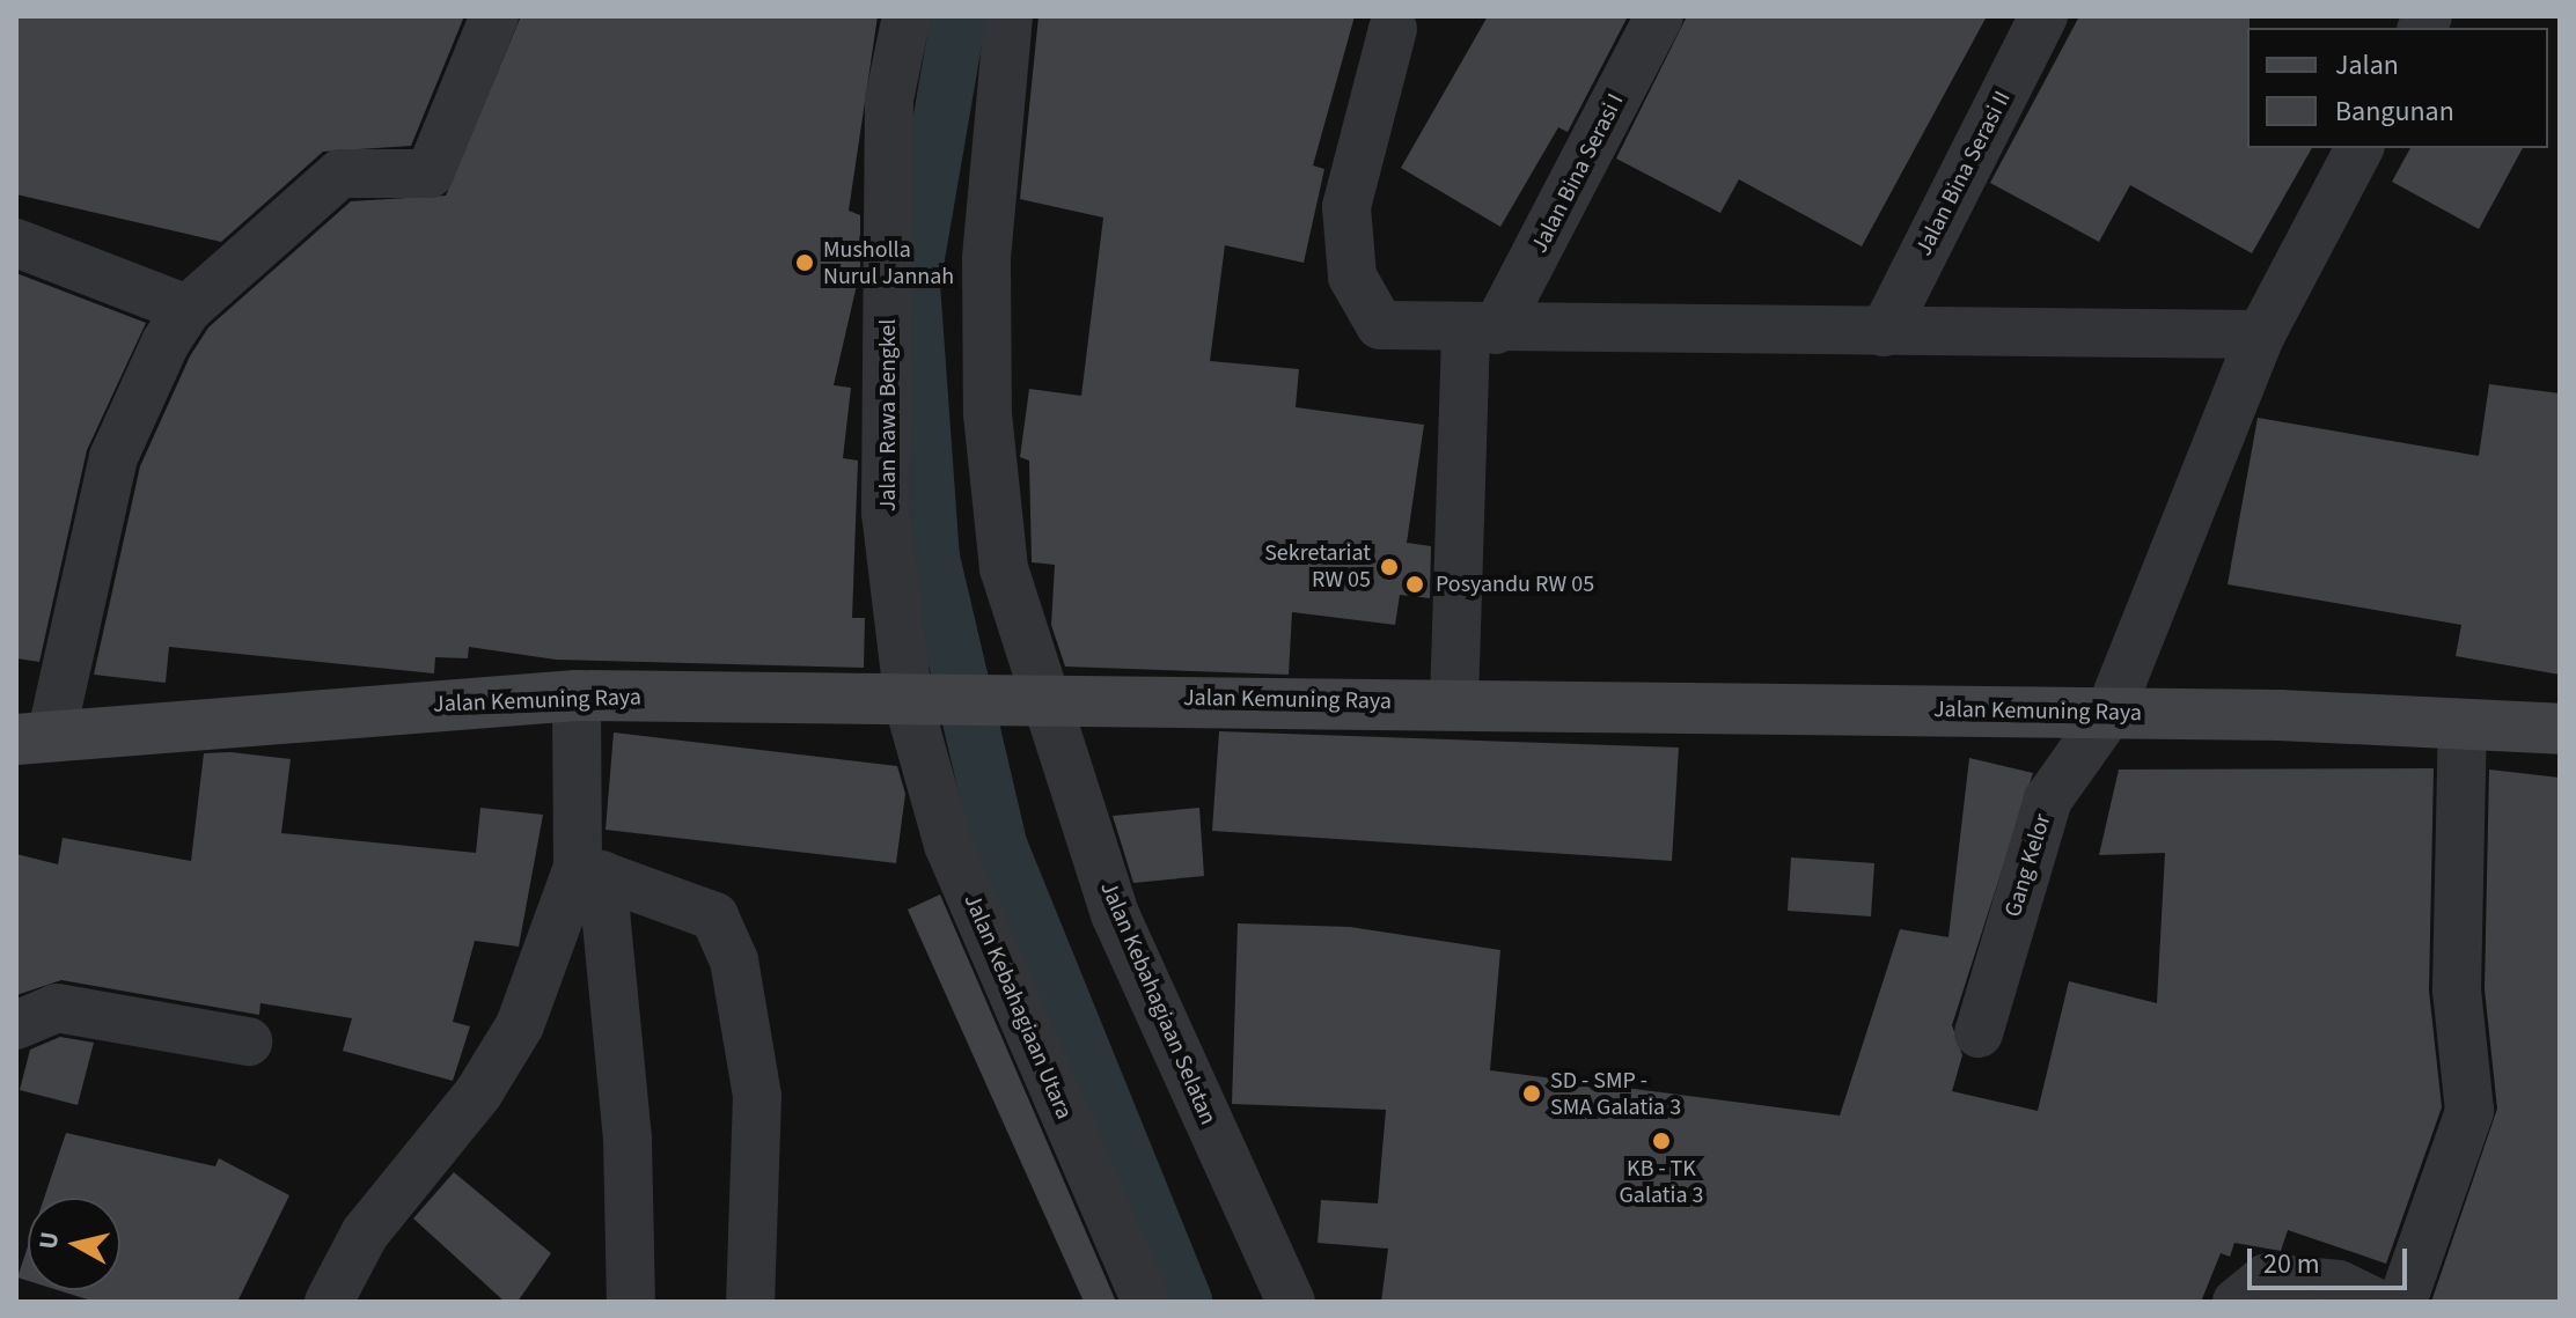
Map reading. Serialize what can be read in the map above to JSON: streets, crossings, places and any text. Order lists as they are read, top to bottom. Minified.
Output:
{"streets":{"street":["Jalan Bina Serasi I","Jalan Bina Serasi II","Jalan Rawa Bengkel","Jalan Kemuning Raya","Gang Kelor","Jalan Kebahagiaan Selatan","Jalan Kebahagiaan Utara"]},"crossings":[["Jalan Rawa Bengkel","Jalan Kemuning Raya"],["Jalan Rawa Bengkel","Jalan Kebahagiaan Utara"],["Jalan Kemuning Raya","Gang Kelor"],["Jalan Kemuning Raya","Jalan Kebahagiaan Selatan"],["Jalan Kemuning Raya","Jalan Kebahagiaan Utara"]],"places":["Musholla Nurul Jannah","Sekretariat RW 05","Posyandu RW 05","SD - SMP - SMA Galatia 3","KB - TK Galatia 3"],"legend":["Jalan","Bangunan"],"scale_bar":"20 m","north":"left"}
